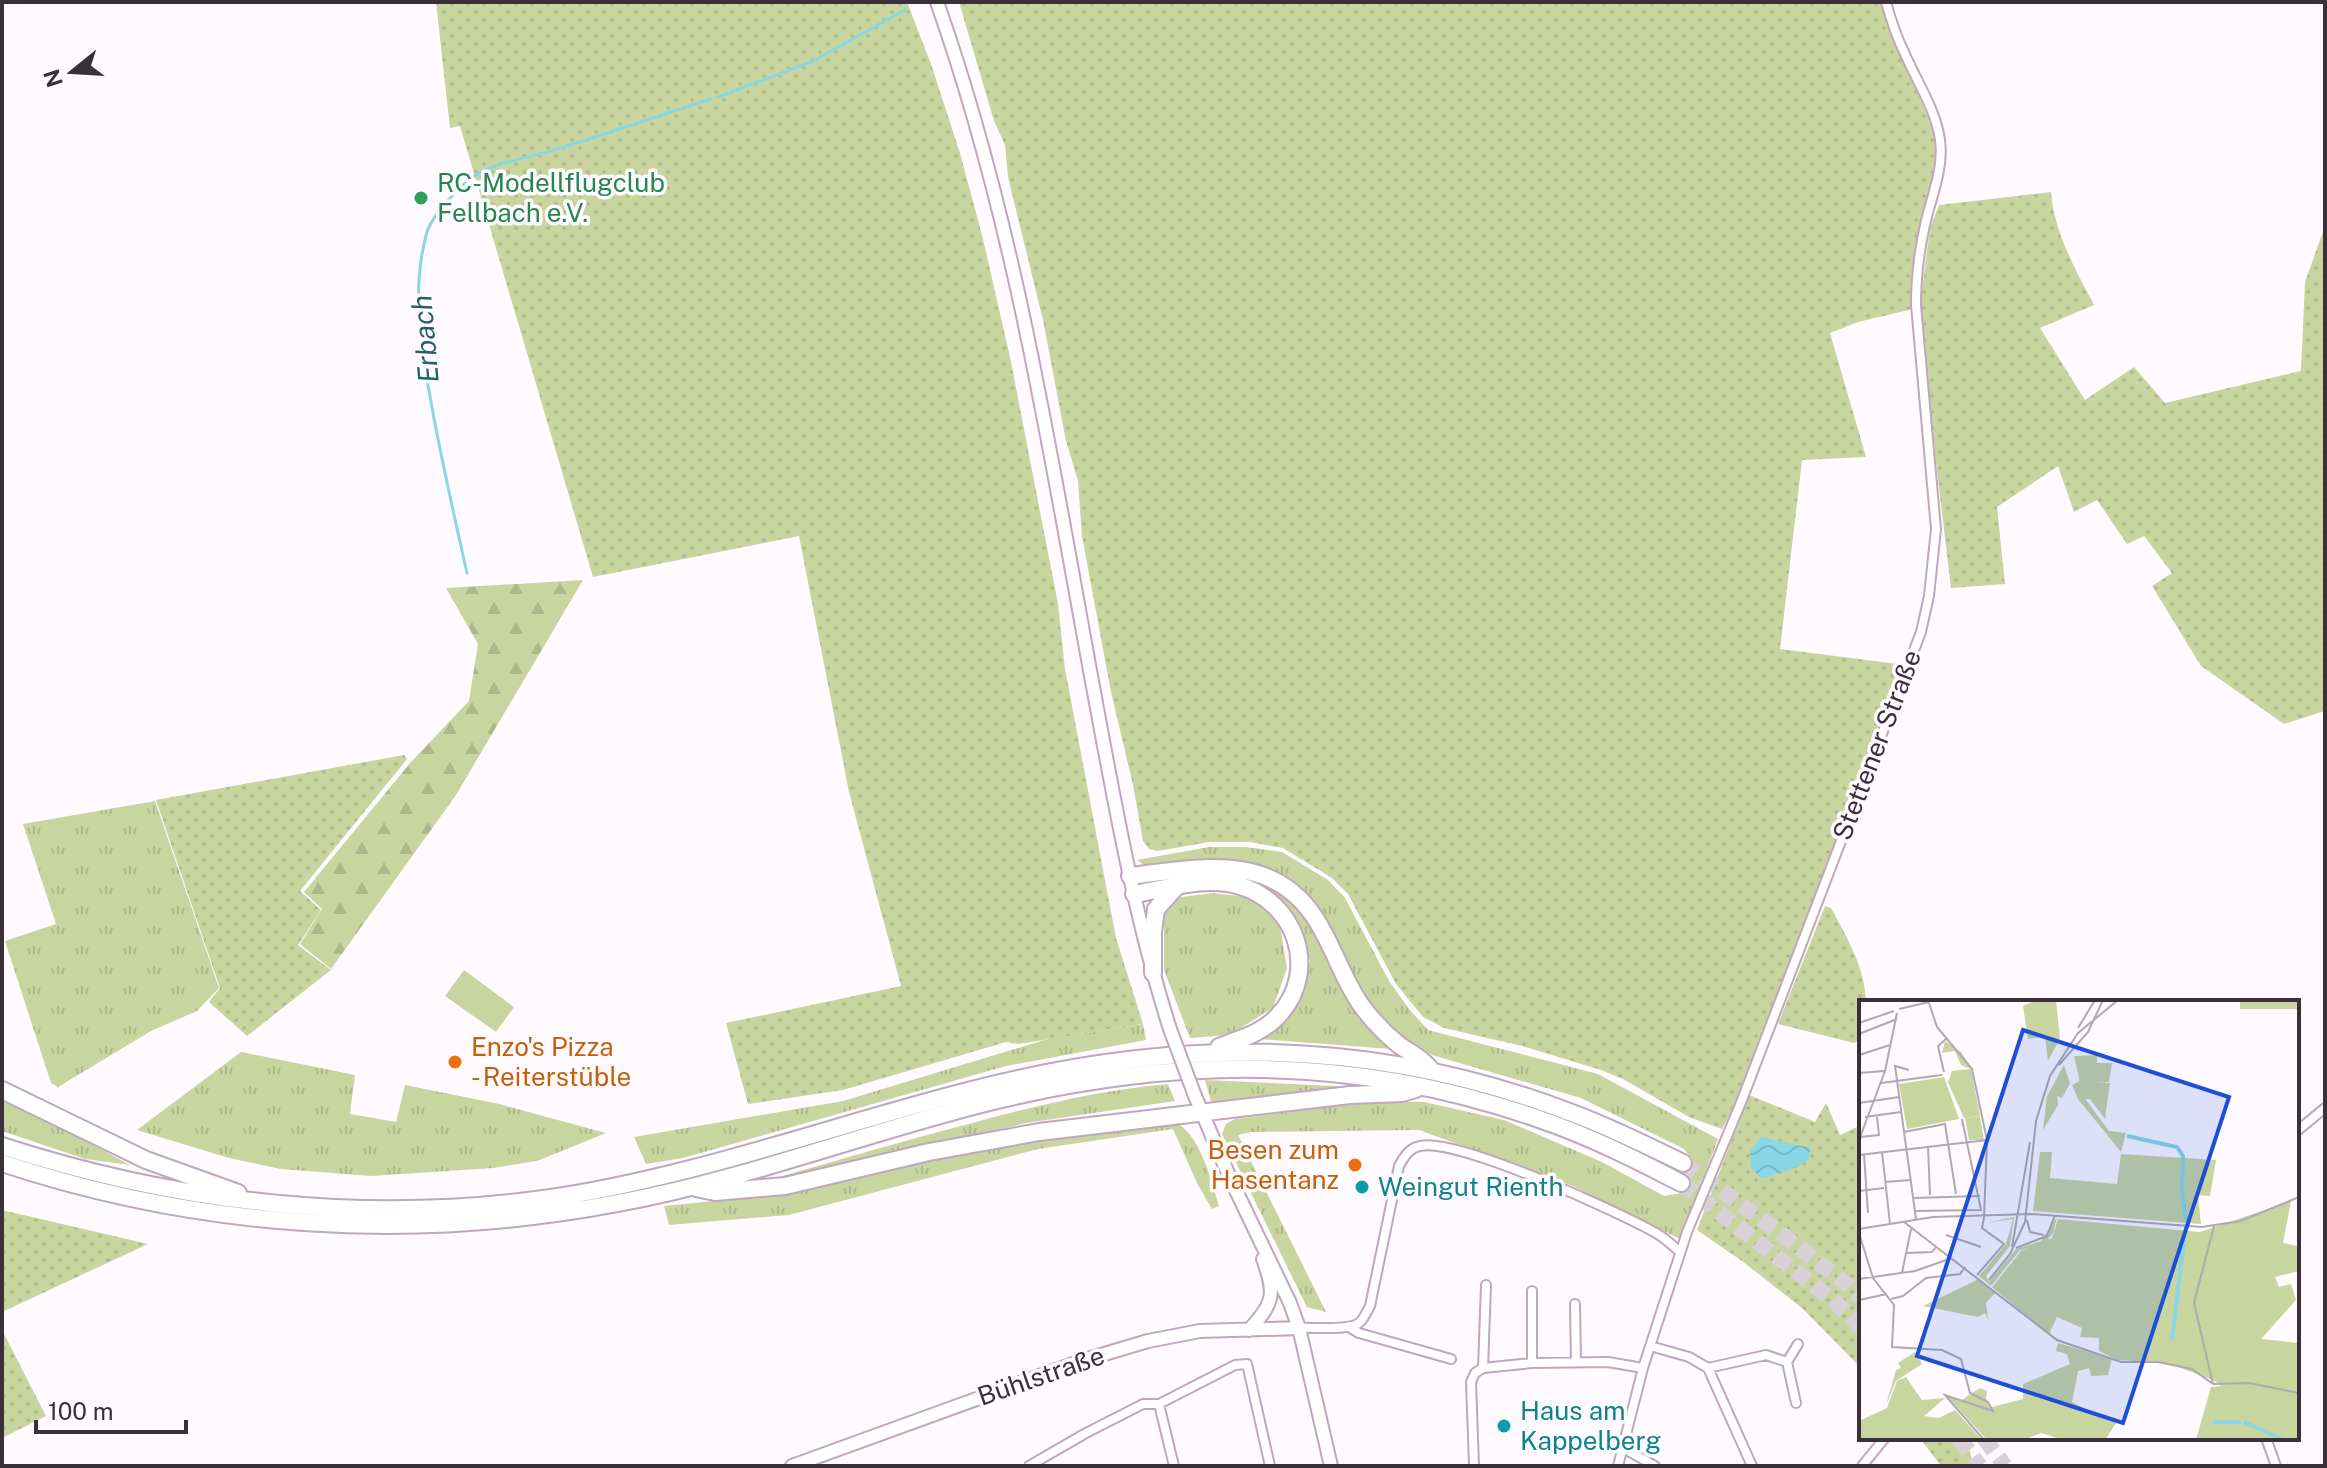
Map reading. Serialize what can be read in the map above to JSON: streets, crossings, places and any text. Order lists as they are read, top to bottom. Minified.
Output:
{"streets":{"main road":["Bühlstraße"],"street":["Stettener Straße"]},"water":["Erbach"],"places":["RC-Modellflugclub Fellbach e.V.","Enzo's Pizza - Reiterstüble","Besen zum Hasentanz","Weingut Rienth","Haus am Kappelberg"],"scale_bar":"100 m","north":"left"}
